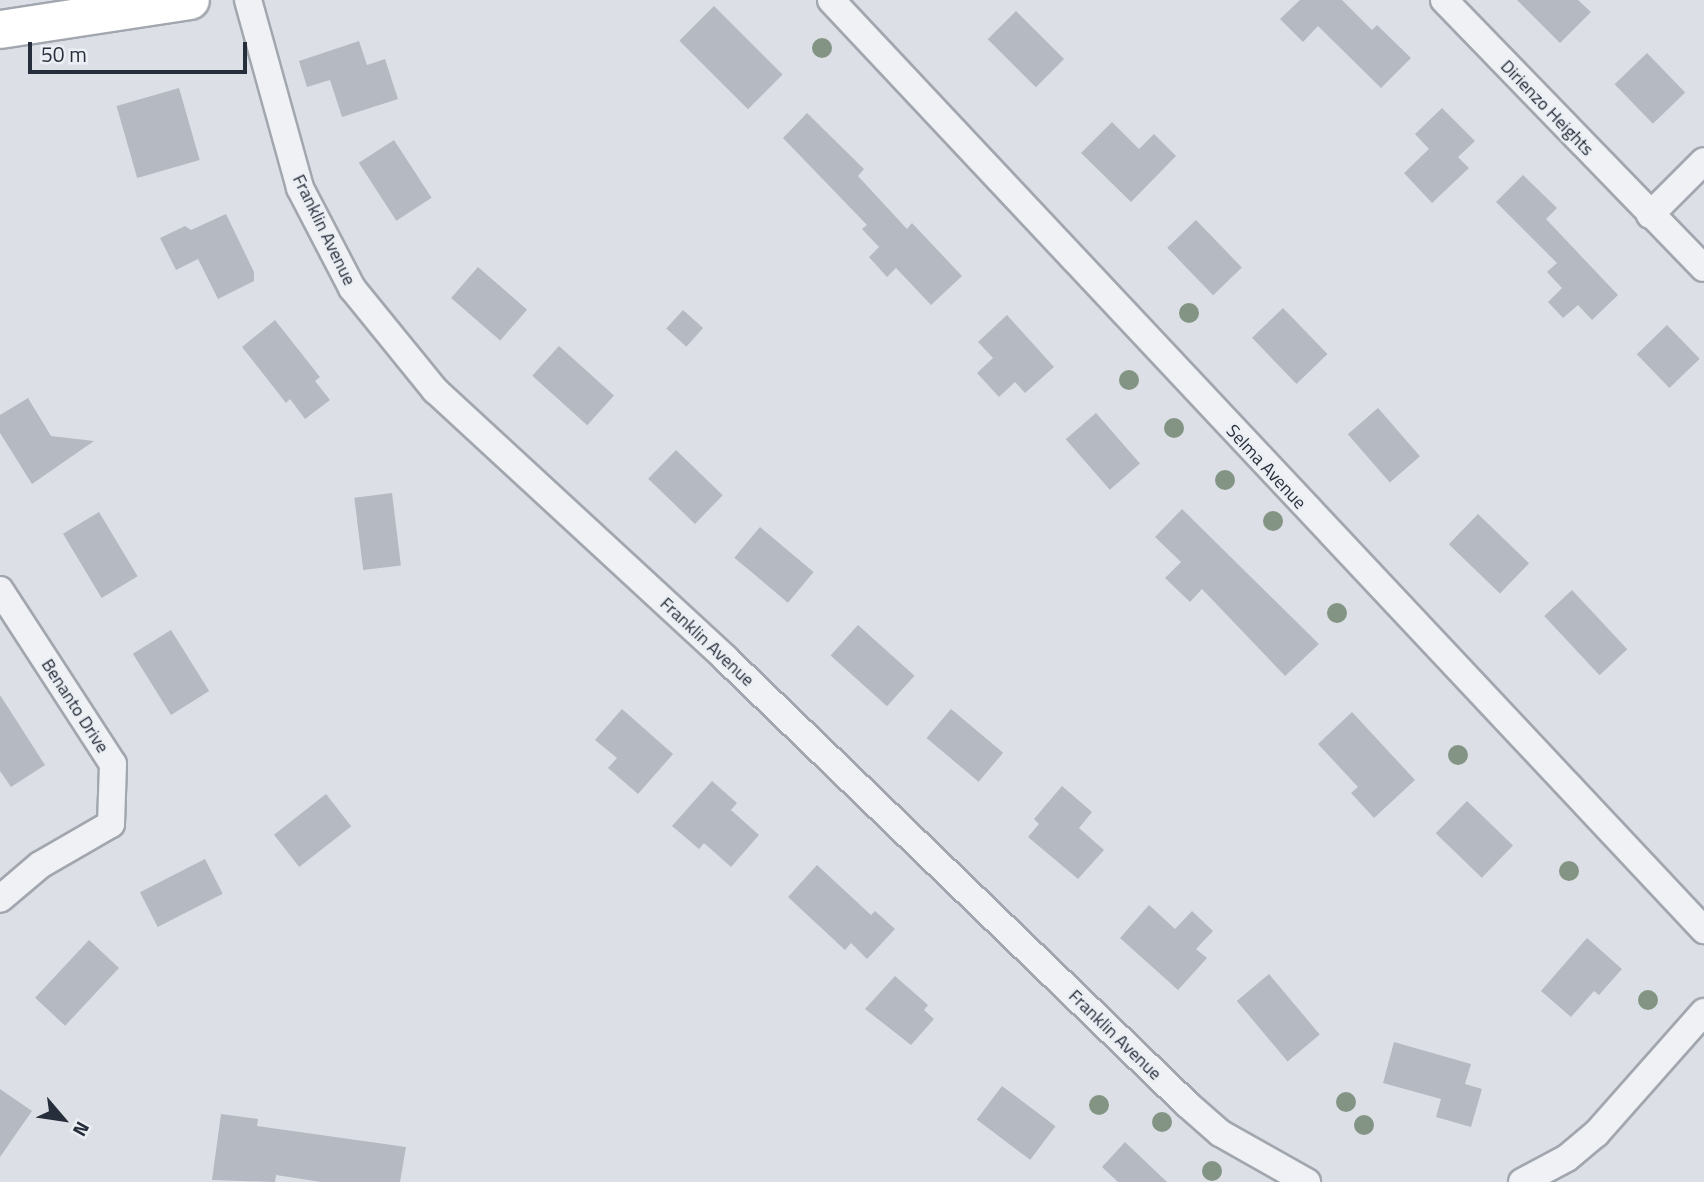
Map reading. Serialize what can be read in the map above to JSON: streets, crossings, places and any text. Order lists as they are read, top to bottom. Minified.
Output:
{"streets":{"street":["Dirienzo Heights","Franklin Avenue","Selma Avenue","Benanto Drive"]},"scale_bar":"50 m","north":"bottom right"}
